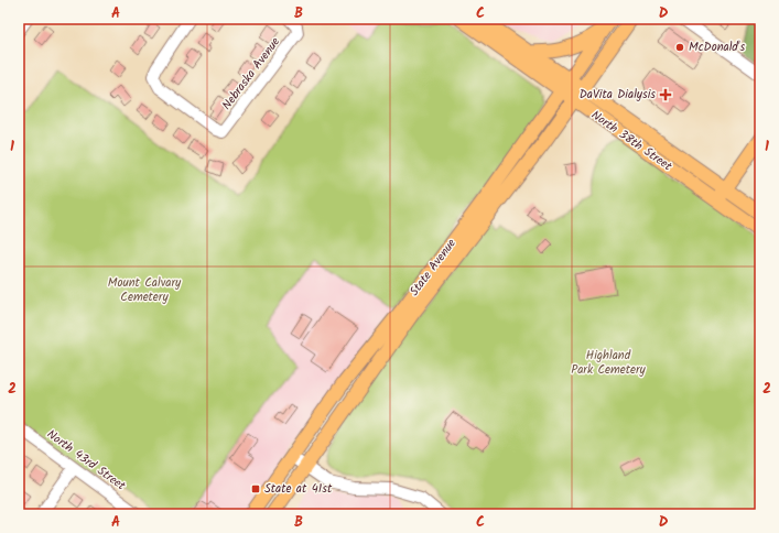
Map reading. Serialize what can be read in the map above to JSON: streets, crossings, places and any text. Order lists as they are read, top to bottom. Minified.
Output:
{"streets":{"main road":["North 38th Street","State Avenue"],"street":["Nebraska Avenue","North 43rd Street"]},"crossings":[["North 38th Street","State Avenue"]],"parks":["Mount Calvary Cemetery","Highland Park Cemetery"],"places":{"other":["McDonald's"],"health":["DaVita Dialysis"],"transit":["State at 41st"]},"grid":{"columns":["A","B","C","D"],"rows":["1","2"]}}
